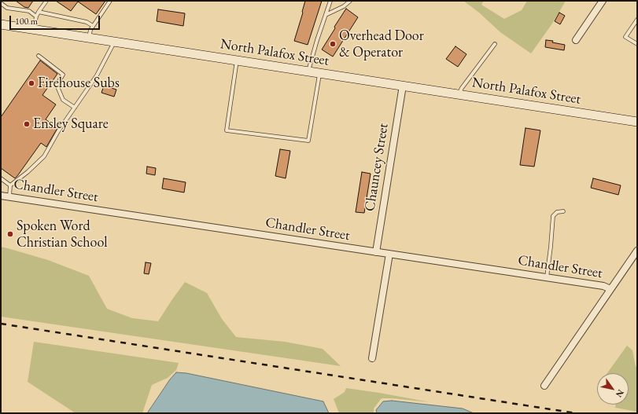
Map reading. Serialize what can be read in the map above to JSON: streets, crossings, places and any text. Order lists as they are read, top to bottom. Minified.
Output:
{"streets":{"main road":["North Palafox Street"],"street":["Chauncey Street","Chandler Street"]},"crossings":[["North Palafox Street","Chauncey Street"],["Chauncey Street","Chandler Street"]],"places":["Overhead Door & Operator","Firehouse Subs","Ensley Square","Spoken Word Christian School"],"scale_bar":"100 m","north":"bottom right"}
